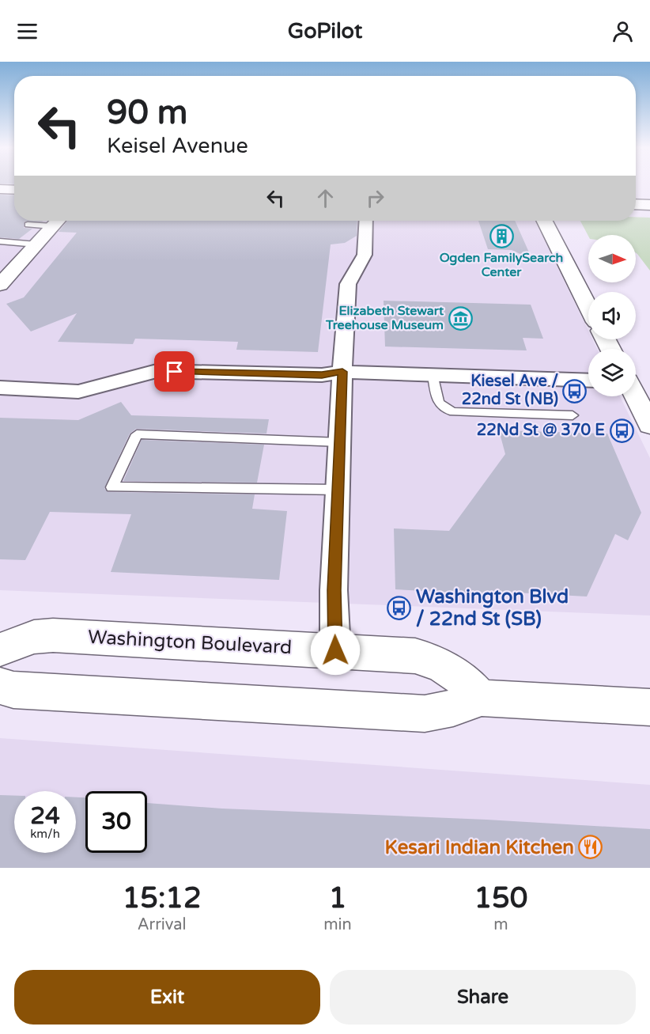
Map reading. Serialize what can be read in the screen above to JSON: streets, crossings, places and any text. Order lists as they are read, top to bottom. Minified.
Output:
{"streets":{"main road":["Washington Boulevard"]},"places":{"building":["Ogden FamilySearch Center"],"museum":["Elizabeth Stewart Treehouse Museum"],"bus stop":["Kiesel Ave / 22nd St (NB)","22Nd St @ 370 E","Washington Blvd / 22nd St (SB)"],"restaurant":["Kesari Indian Kitchen"]},"north":"right","page":{"header":"GoPilot","turn":["90 m","Keisel Avenue"],"speed":"24 km/h","limit":"30","eta":["15:12","Arrival","1","min","150","m"],"buttons":["Exit","Share"]}}
